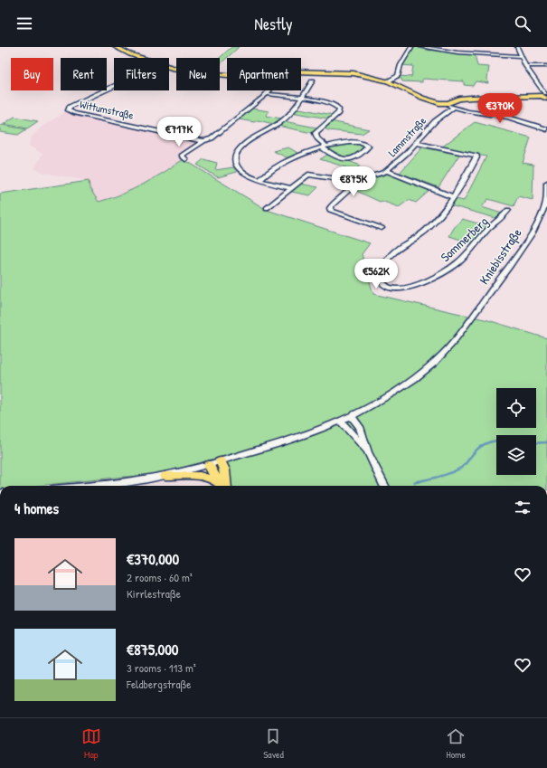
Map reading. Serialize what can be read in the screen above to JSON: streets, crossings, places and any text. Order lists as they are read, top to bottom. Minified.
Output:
{"streets":{"street":["Wittumstraße","Lammstraße","Sommerberg","Kniebisstraße"]},"crossings":[["Lammstraße","Sommerberg"]],"page":{"header":"Nestly","chip":["Buy","Rent","Filters","New","Apartment"],"price":["€370K","€717K","€875K","€562K"],"heading":"4 homes","list":[{"name":"€370,000","note":"2 rooms · 60 m² · Kirrlestraße"},{"name":"€875,000","note":"3 rooms · 113 m² · Feldbergstraße"}],"tabs":["Map","Saved","Home"]}}
